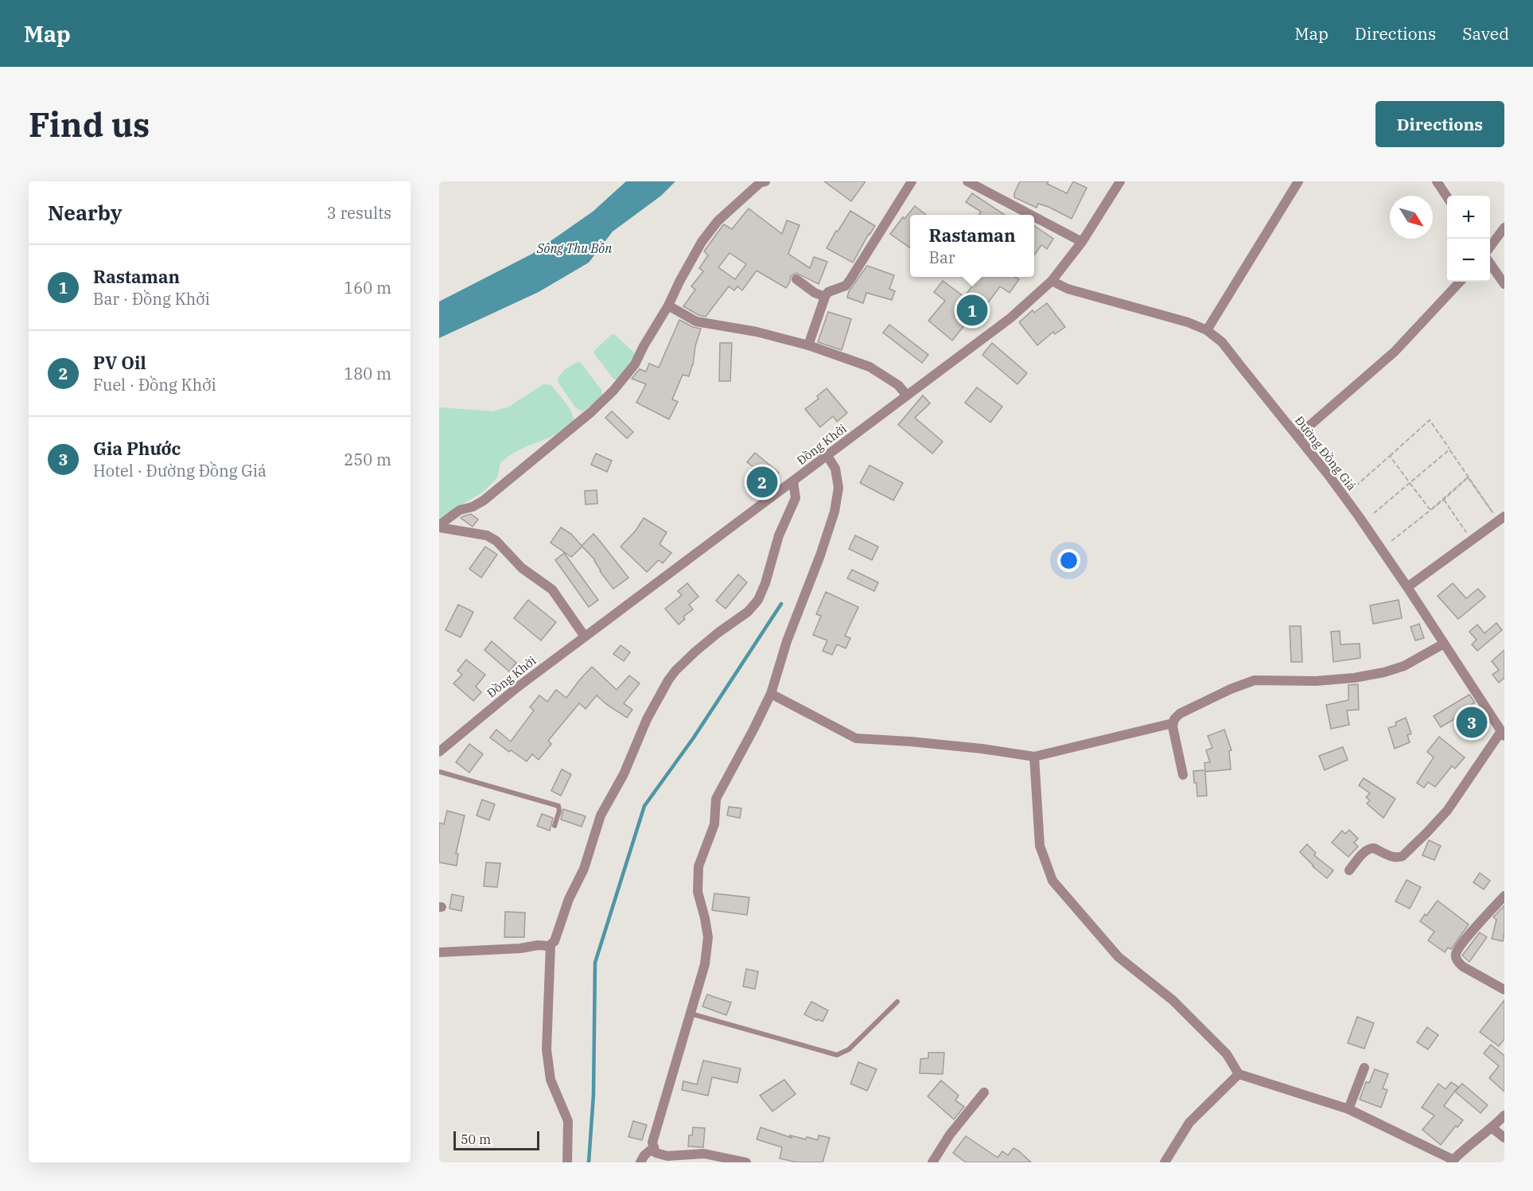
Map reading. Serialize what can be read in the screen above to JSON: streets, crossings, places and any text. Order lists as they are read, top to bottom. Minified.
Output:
{"streets":{"street":["Đồng Khởi","Đường Đồng Giá"]},"crossings":[["Đồng Khởi","Đường Đồng Giá"]],"water":["Sông Thu Bồn"],"scale_bar":"50 m","north":"bottom right","page":{"header":"Map","nav":["Map","Directions","Saved"],"buttons":"Directions","title":"Find us","heading":["Nearby","3 results"],"map_buttons":["+","−"],"popup":["Rastaman","Bar"],"list":[{"mark":"1","name":"Rastaman","note":"Bar · Đồng Khởi","value":"160 m"},{"mark":"2","name":"PV Oil","note":"Fuel · Đồng Khởi","value":"180 m"},{"mark":"3","name":"Gia Phước","note":"Hotel · Đường Đồng Giá","value":"250 m"}],"pins":["1","2","3"],"scale":"50 m"}}
